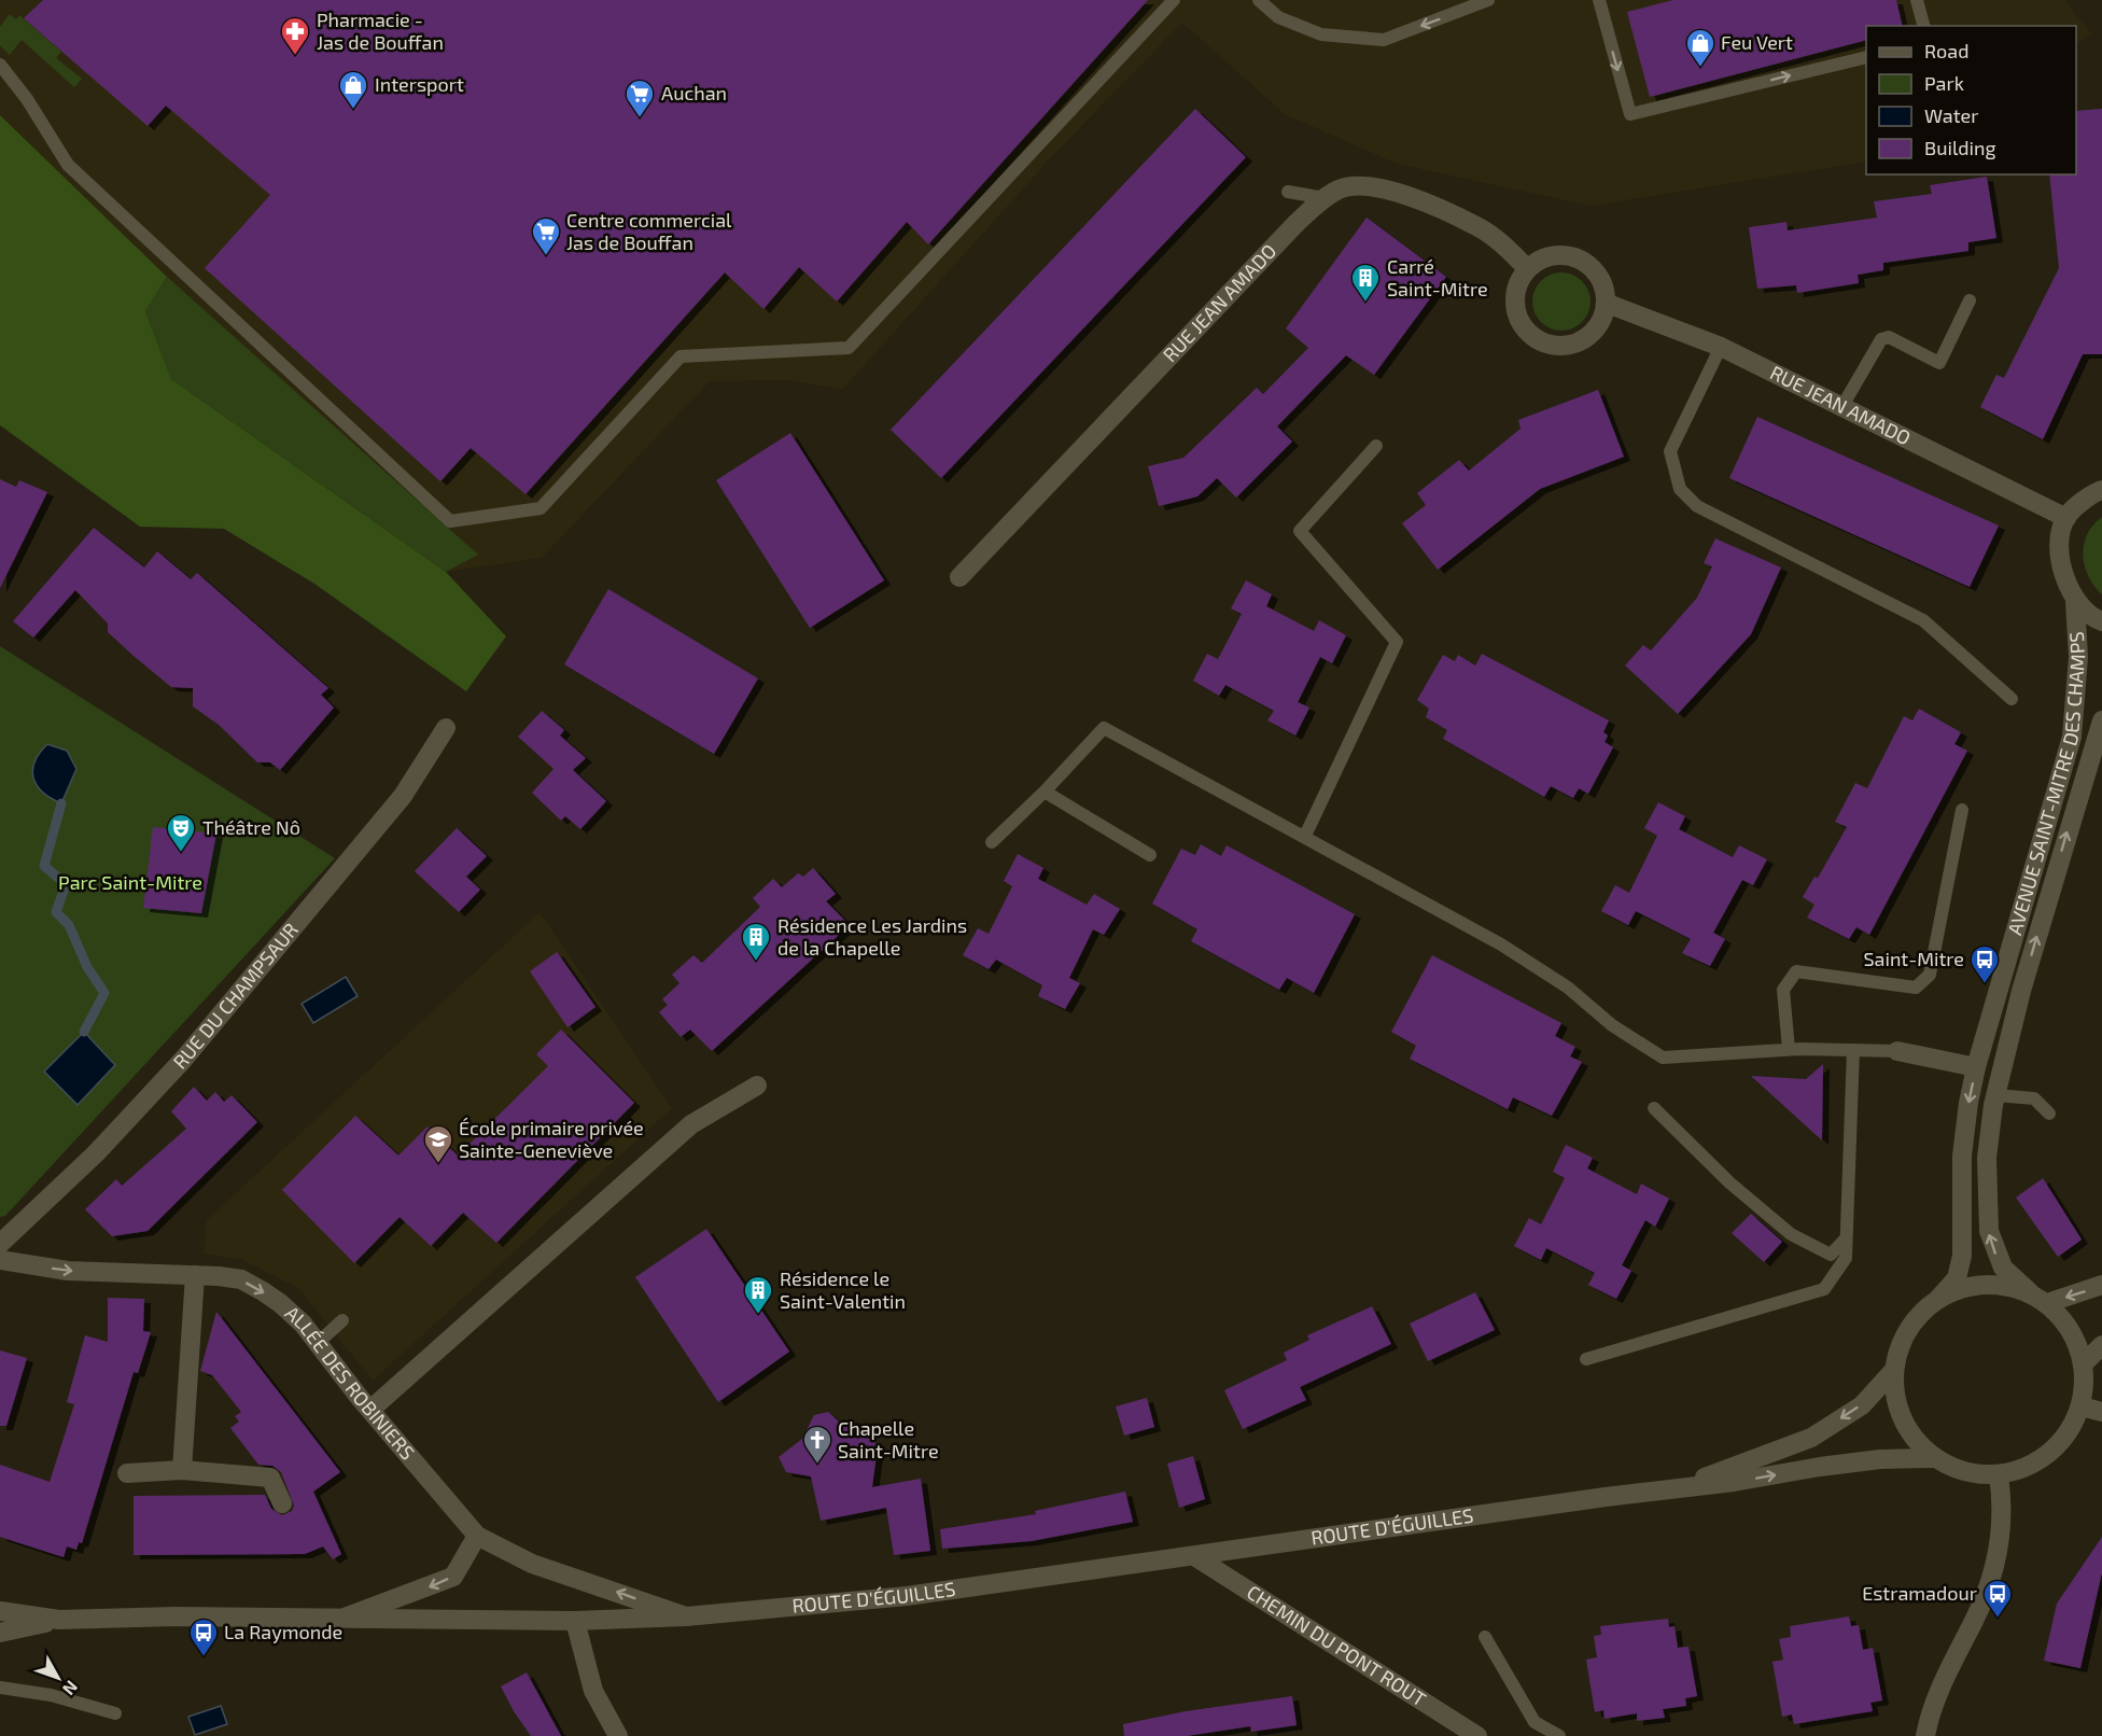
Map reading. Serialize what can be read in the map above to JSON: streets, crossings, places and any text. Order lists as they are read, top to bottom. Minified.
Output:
{"streets":{"street":["RUE JEAN AMADO","AVENUE SAINT-MITRE DES CHAMPS","RUE DU CHAMPSAUR","ALLÉE DES ROBINIERS","ROUTE D'ÉGUILLES","CHEMIN DU PONT ROUT"]},"crossings":[["AVENUE SAINT-MITRE DES CHAMPS","ROUTE D'ÉGUILLES"],["ALLÉE DES ROBINIERS","ROUTE D'ÉGUILLES"],["ROUTE D'ÉGUILLES","CHEMIN DU PONT ROUT"]],"parks":["Parc Saint-Mitre"],"places":{"pharmacy":["Pharmacie - Jas de Bouffan"],"shop":["Feu Vert","Intersport"],"supermarket":["Auchan","Centre commercial Jas de Bouffan"],"building":["Carré Saint-Mitre","Résidence Les Jardins de la Chapelle","Résidence le Saint-Valentin"],"theatre":["Théâtre Nô"],"bus stop":["Saint-Mitre","Estramadour","La Raymonde"],"school or university":["École primaire privée Sainte-Geneviève"],"church":["Chapelle Saint-Mitre"]},"legend":["Road","Park","Water","Building"],"north":"bottom right"}
